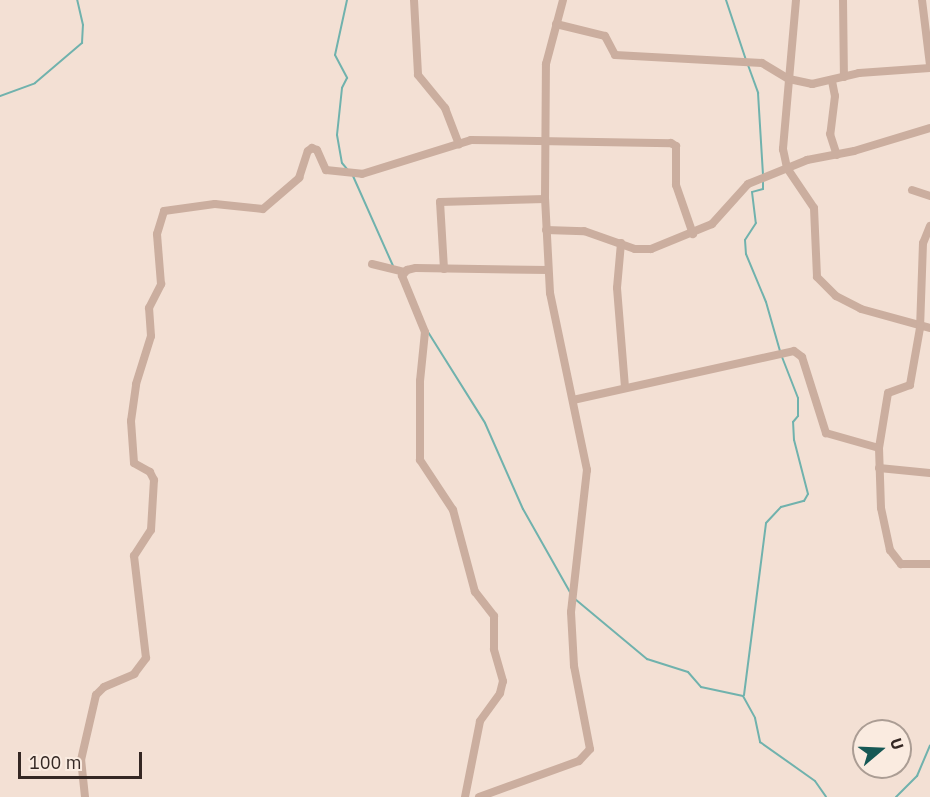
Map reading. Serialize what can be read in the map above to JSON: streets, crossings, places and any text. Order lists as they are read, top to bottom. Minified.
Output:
{"scale_bar":"100 m","north":"right"}
